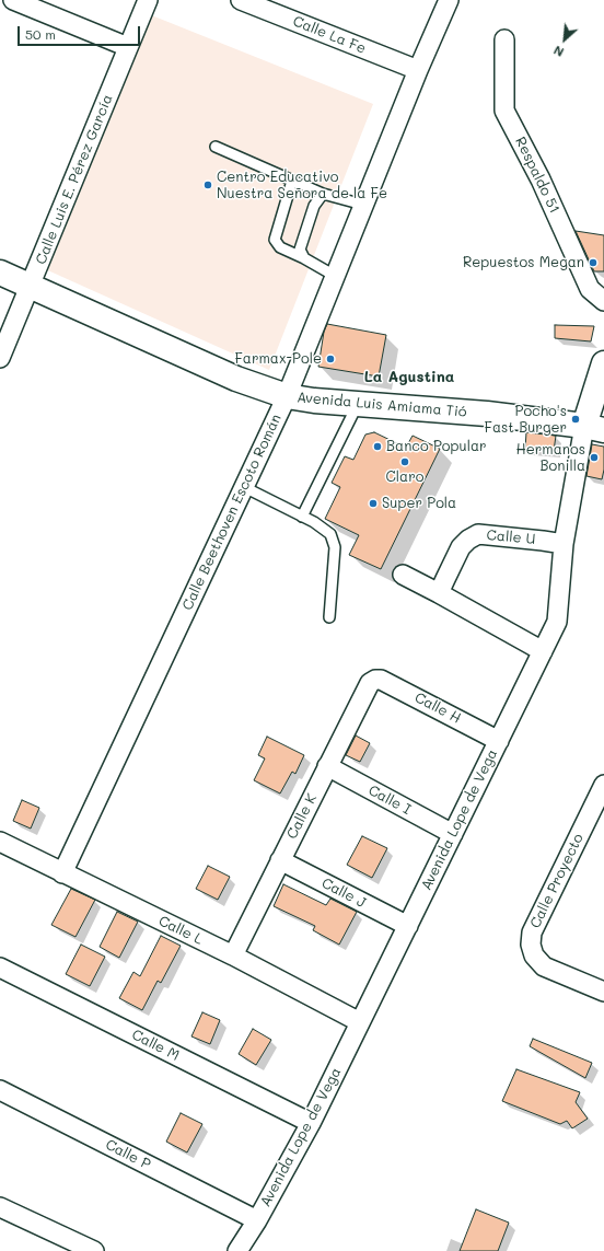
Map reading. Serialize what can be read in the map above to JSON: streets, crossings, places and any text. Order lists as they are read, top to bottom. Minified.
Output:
{"streets":{"main road":["Avenida Luis Amiama Tió","Avenida Lope de Vega"],"street":["Calle La Fe","Respaldo 51","Calle Luis E. Pérez García","Calle Beethoven Escoto Román","Calle U","Calle H","Calle I","Calle K","Calle Proyecto","Calle J","Calle L","Calle M","Calle P"]},"crossings":[["Calle La Fe","Calle Beethoven Escoto Román"],["Calle Luis E. Pérez García","Avenida Luis Amiama Tió"],["Avenida Luis Amiama Tió","Calle Beethoven Escoto Román"],["Avenida Luis Amiama Tió","Avenida Lope de Vega"],["Calle Beethoven Escoto Román","Calle L"],["Calle U","Avenida Lope de Vega"],["Calle H","Calle K"],["Calle H","Avenida Lope de Vega"],["Calle I","Calle K"],["Calle I","Avenida Lope de Vega"],["Calle K","Calle J"],["Calle K","Calle L"],["Avenida Lope de Vega","Calle J"],["Avenida Lope de Vega","Calle L"],["Avenida Lope de Vega","Calle M"],["Avenida Lope de Vega","Calle P"]],"districts":["La Agustina"],"places":["Centro Educativo Nuestra Señora de la Fe","Repuestos Megan","Farmax-Pole","Pocho's Fast Burger","Banco Popular","Hermanos Bonilla","Claro","Super Pola"],"scale_bar":"50 m","north":"bottom left"}
